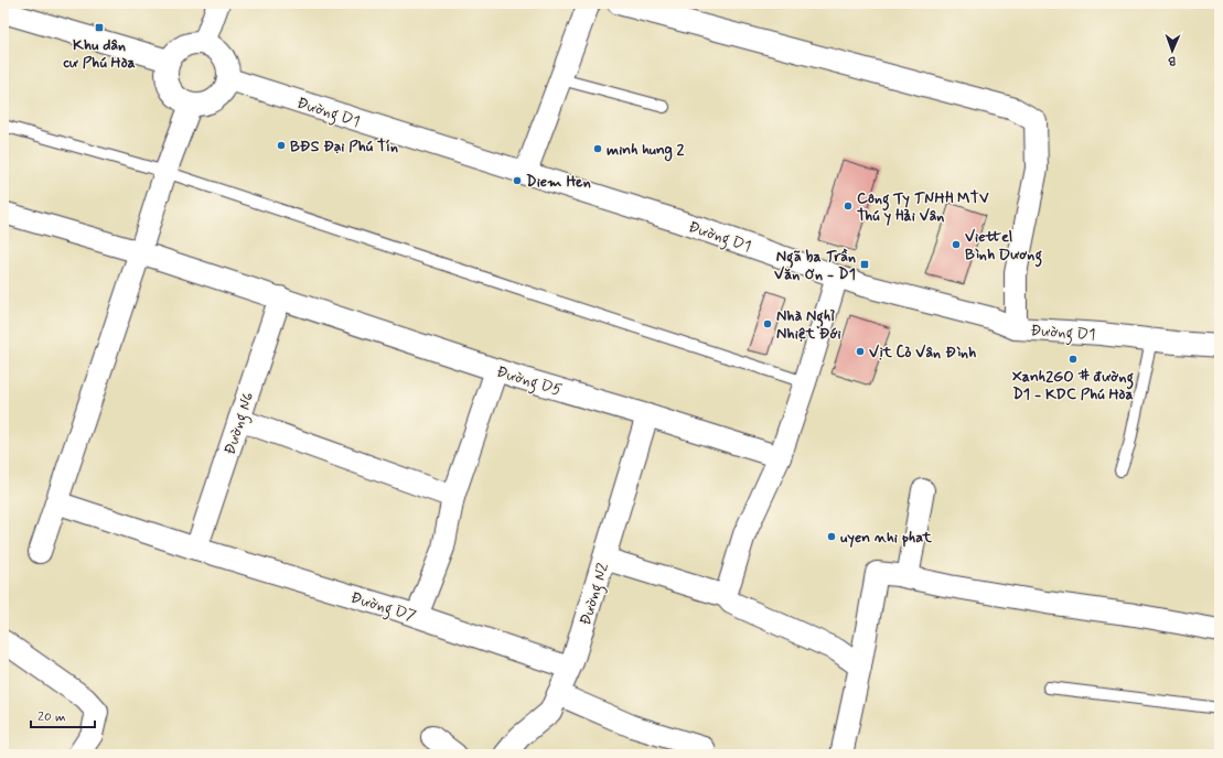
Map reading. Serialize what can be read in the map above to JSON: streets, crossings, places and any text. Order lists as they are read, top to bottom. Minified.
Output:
{"streets":{"street":["Đường D1","Đường D5","Đường N6","Đường N2","Đường D7"]},"crossings":[["Đường D5","Đường N6"],["Đường D5","Đường N2"],["Đường N6","Đường D7"],["Đường N2","Đường D7"]],"places":{"transit":["Khu dân cư Phú Hòa","Ngã ba Trần Văn Ơn - D1"],"other":["BĐS Đại Phú Tín","minh hung 2","Diem Hen","Công Ty TNHH MTV Thú y Hải Vân","Viettel Bình Dương","Nhà Nghỉ Nhiệt Đới","Vịt Cỏ Vân Đình","Xanh2GO # đường D1 - KDC Phú Hòa","uyen nhi phat"]},"scale_bar":"20 m","north":"bottom"}
